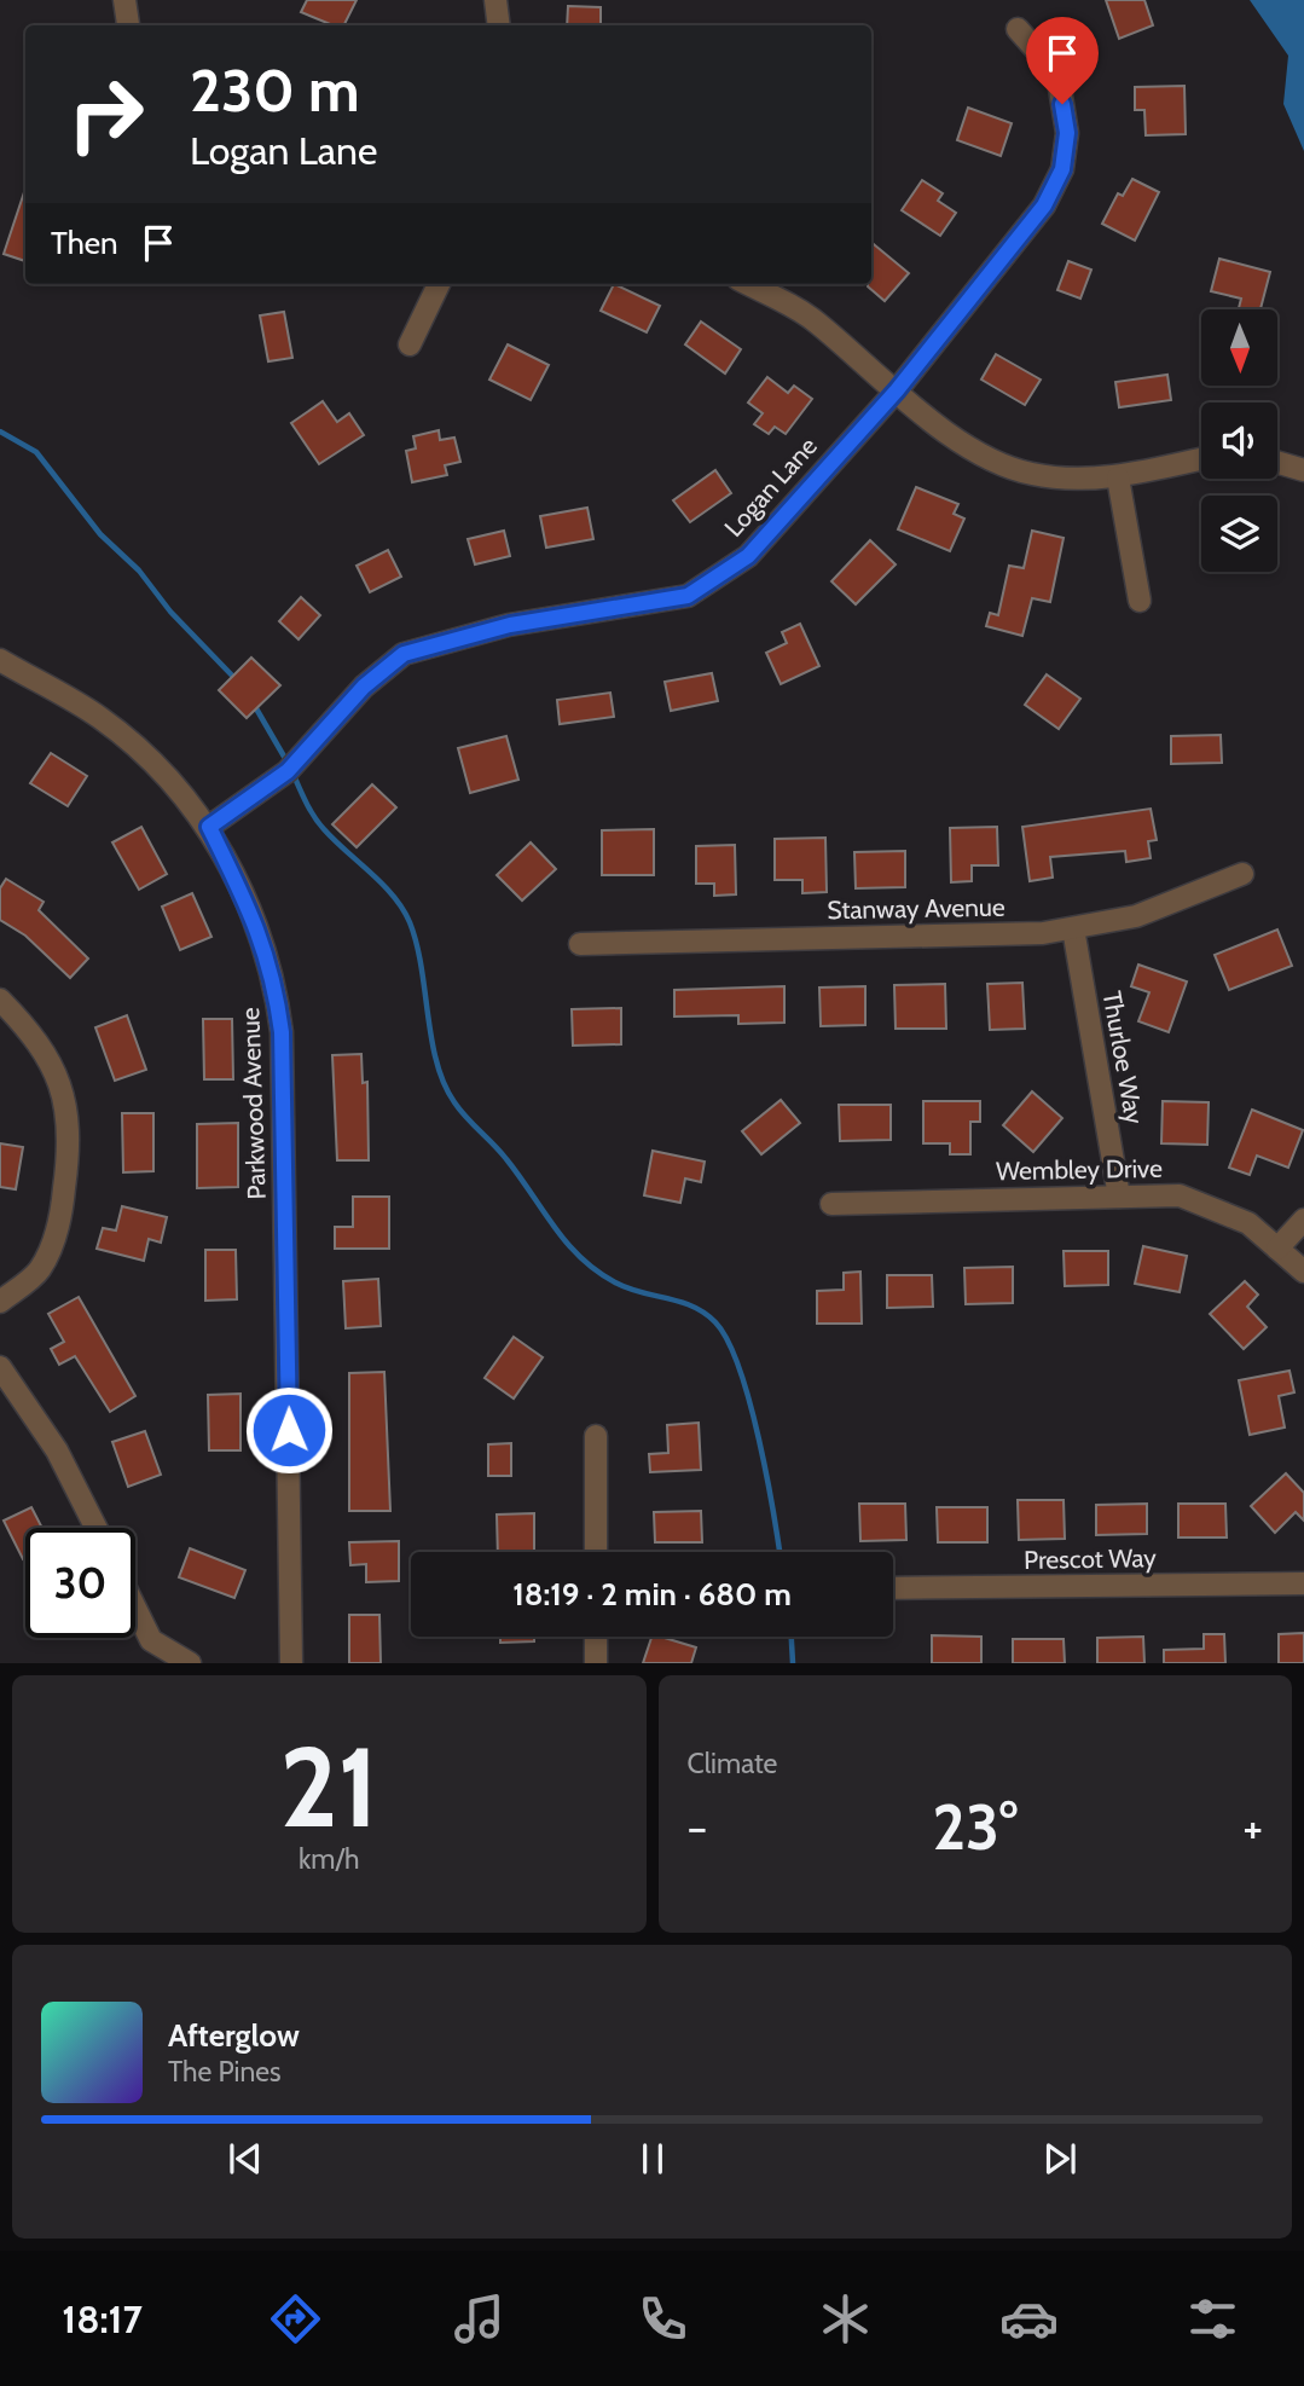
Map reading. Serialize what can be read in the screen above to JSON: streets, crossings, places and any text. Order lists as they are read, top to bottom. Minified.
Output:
{"streets":{"street":["Logan Lane","Stanway Avenue","Thurloe Way","Parkwood Avenue","Wembley Drive","Prescot Way"]},"crossings":[["Logan Lane","Parkwood Avenue"],["Stanway Avenue","Thurloe Way"],["Thurloe Way","Wembley Drive"]],"north":"bottom","page":{"turn":["230 m","Logan Lane"],"then":"Then","limit":"30","trip":"18:19 · 2 min · 680 m","tile":[["21","km/h"],"Climate"],"heat":["−","23°","+"],"song":["Afterglow","The Pines"],"tabs":"18:17"}}
